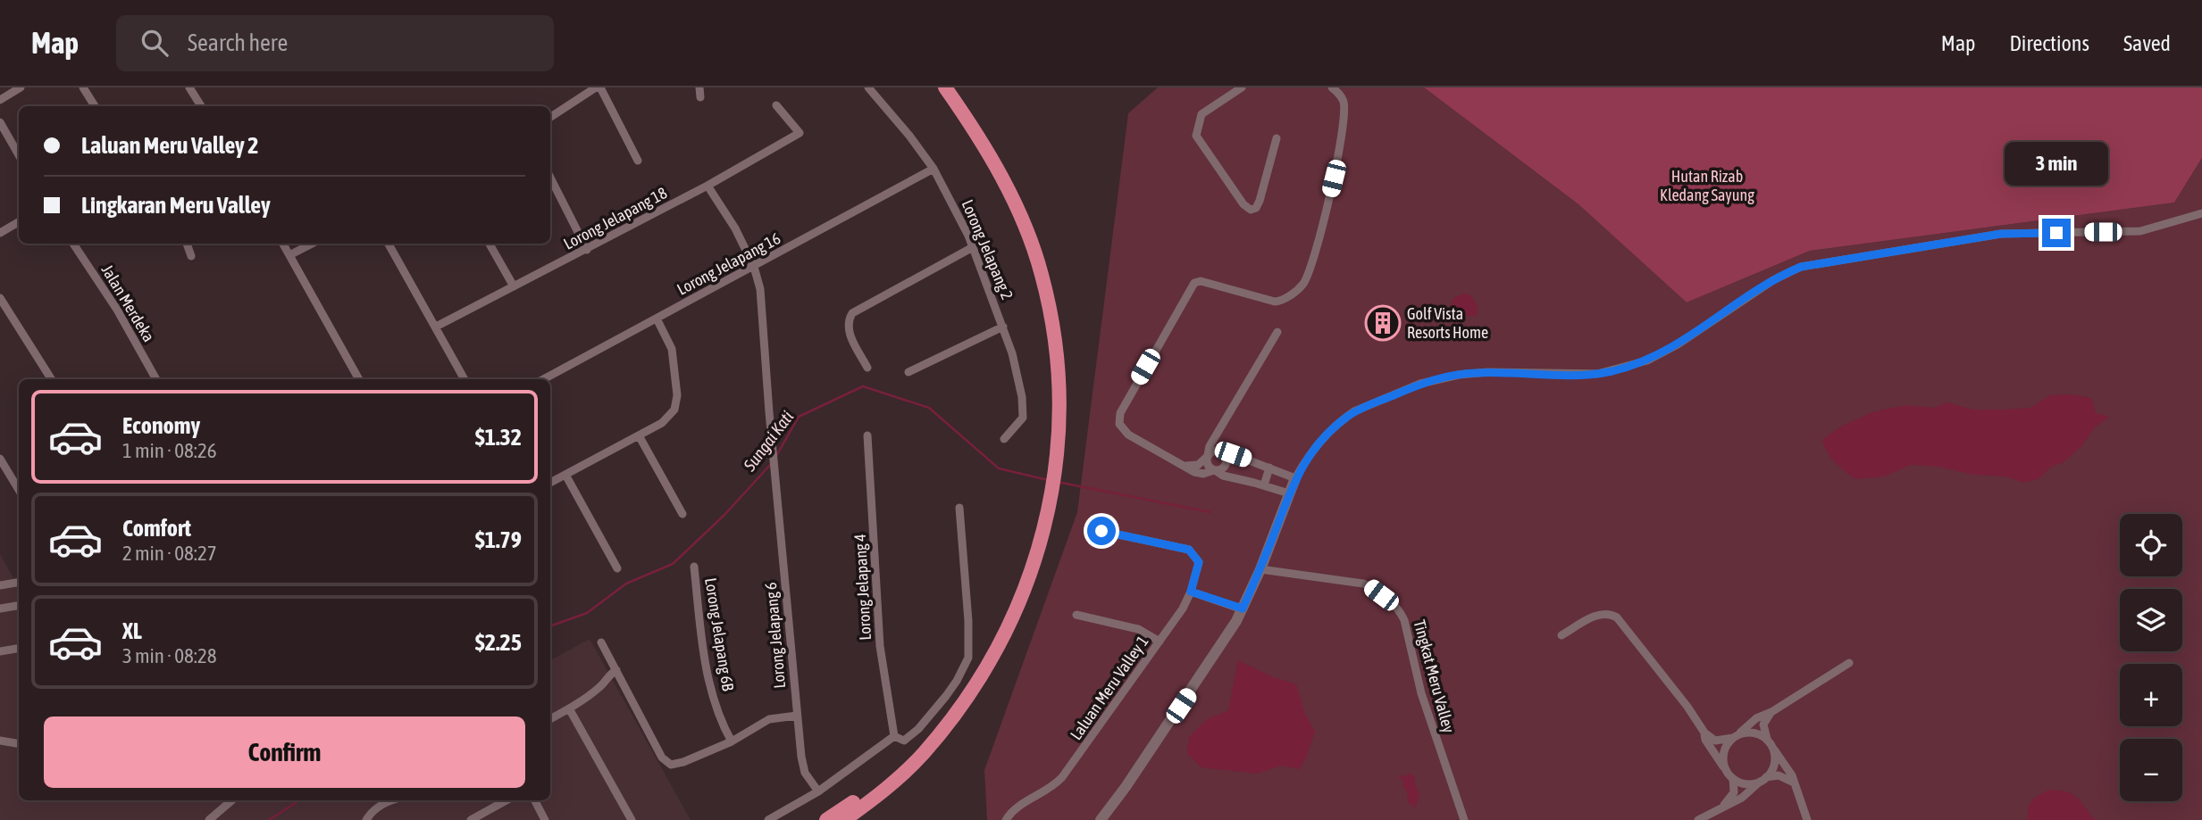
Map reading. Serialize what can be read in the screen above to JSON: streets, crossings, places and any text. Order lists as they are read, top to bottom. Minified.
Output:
{"streets":{"street":["Lorong Jelapang 18","Lorong Jelapang 2","Lorong Jelapang 16","Jalan Merdeka","Lorong Jelapang 4","Lorong Jelapang 6B","Lorong Jelapang 6","Tingkat Meru Valley","Laluan Meru Valley 1"]},"crossings":[["Lorong Jelapang 2","Lorong Jelapang 16"],["Lorong Jelapang 16","Lorong Jelapang 6"]],"water":["Sungai Kati"],"parks":["Hutan Rizab Kledang Sayung"],"places":{"building":["Golf Vista Resorts Home"]},"page":{"header":"Map","search":"Search here","nav":["Map","Directions","Saved"],"banner":["Laluan Meru Valley 2","Lingkaran Meru Valley"],"bubble":"3 min","list":[{"name":"Economy","note":"1 min · 08:26","value":"$1.32"},{"name":"Comfort","note":"2 min · 08:27","value":"$1.79"},{"name":"XL","note":"3 min · 08:28","value":"$2.25"}],"map_buttons":["+","−"],"buttons":"Confirm"}}
